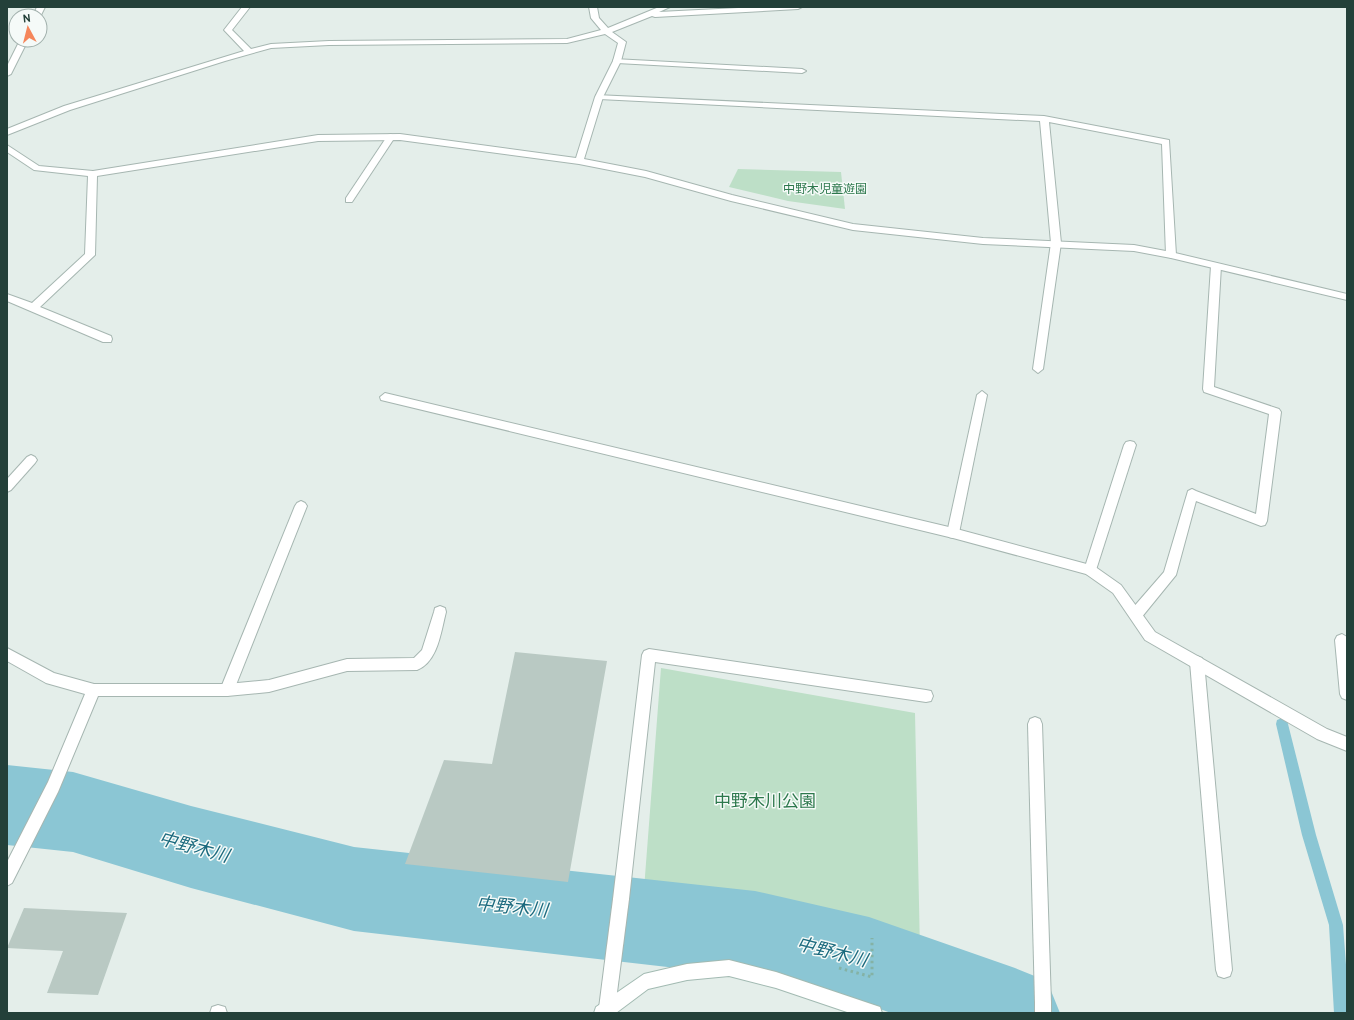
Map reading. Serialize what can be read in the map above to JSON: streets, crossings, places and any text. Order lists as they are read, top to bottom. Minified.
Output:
{"water":["中野木川"],"parks":["中野木児童遊園","中野木川公園"],"north":"top"}
